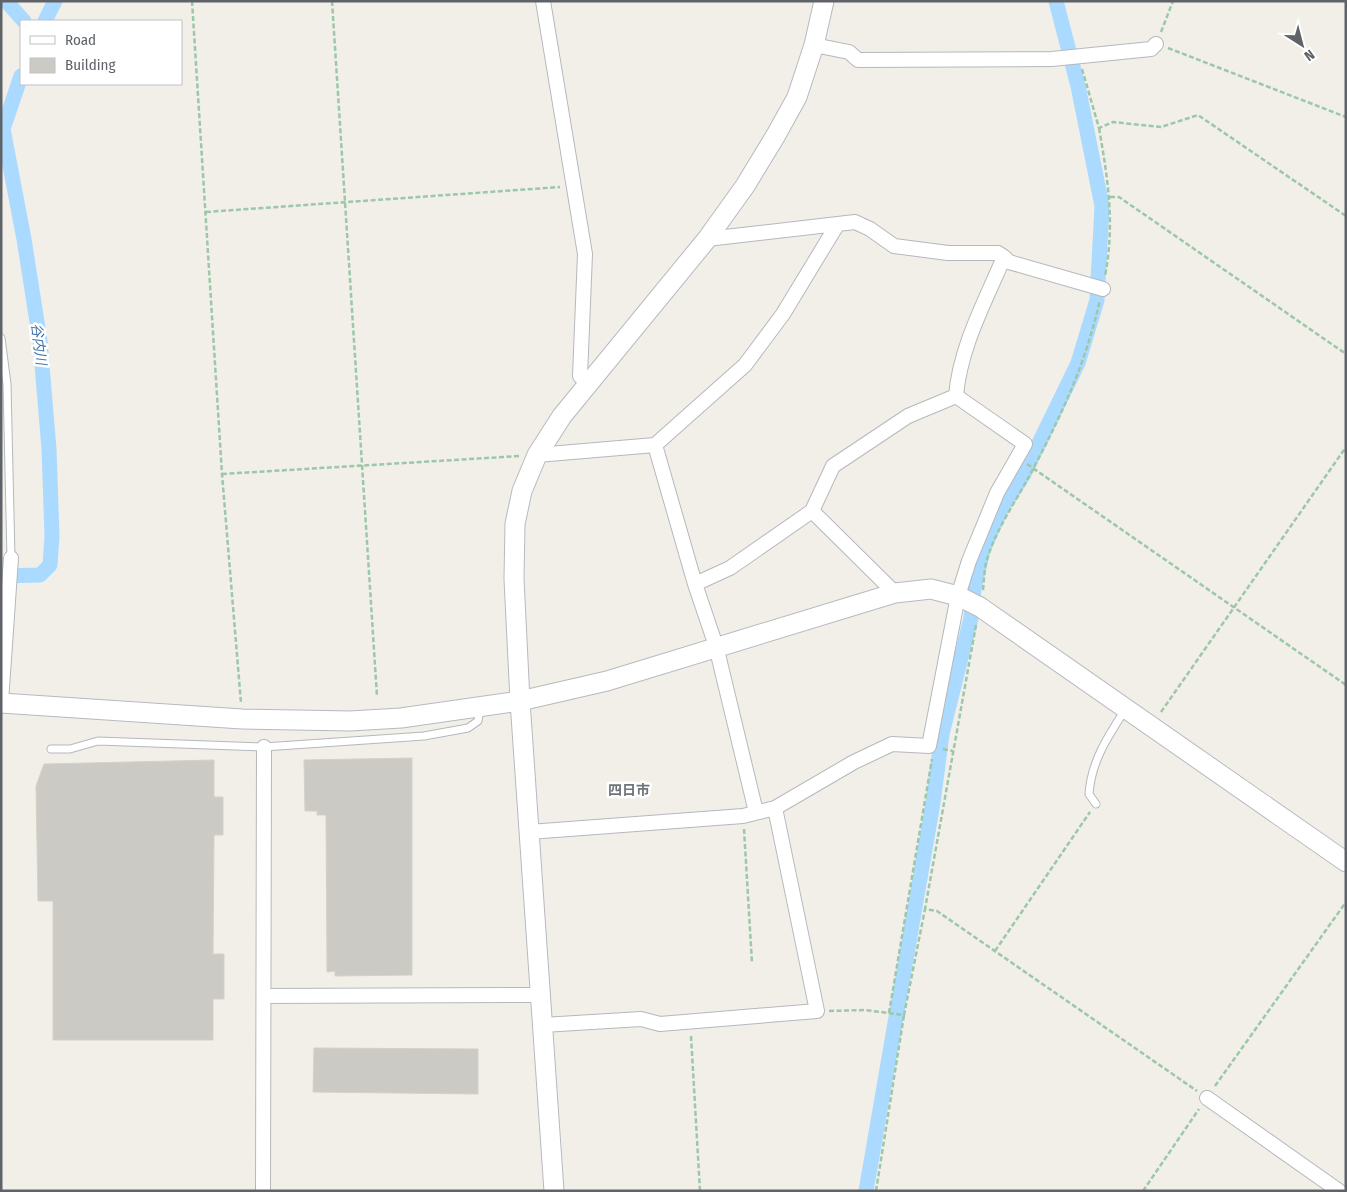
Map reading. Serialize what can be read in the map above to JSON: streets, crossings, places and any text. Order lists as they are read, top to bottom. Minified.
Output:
{"districts":["四日市"],"water":["谷内川"],"legend":["Road","Building"],"north":"bottom right"}
